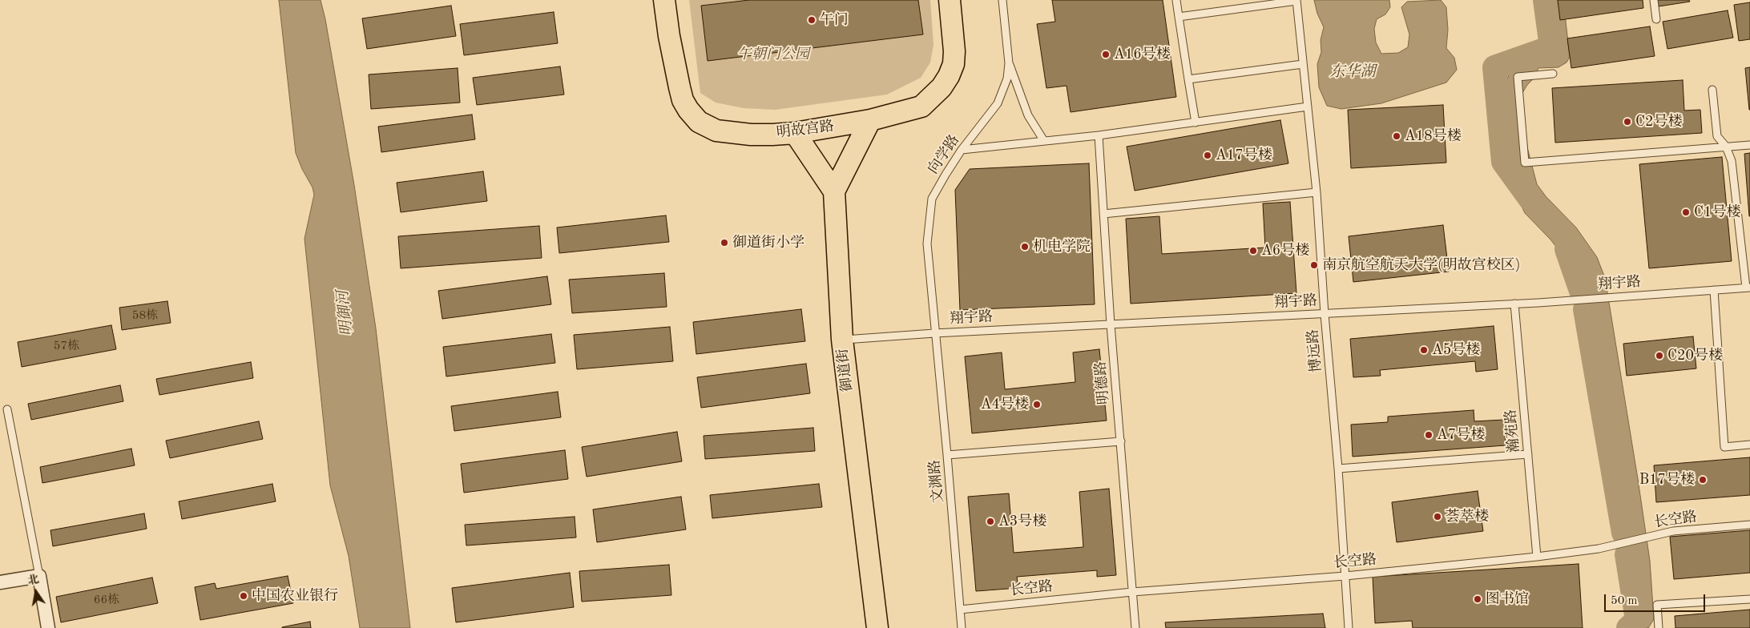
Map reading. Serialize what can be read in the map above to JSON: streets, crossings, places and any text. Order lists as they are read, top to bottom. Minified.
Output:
{"streets":{"main road":["明故宫路","御道街"],"lane":["向学路","翔宇路","博远路","明德路","瀚苑路","文渊路","长空路"]},"crossings":[["明故宫路","御道街"],["向学路","翔宇路"],["向学路","文渊路"],["翔宇路","博远路"],["翔宇路","御道街"],["翔宇路","明德路"],["翔宇路","瀚苑路"],["翔宇路","文渊路"],["博远路","长空路"],["明德路","长空路"],["瀚苑路","长空路"],["文渊路","长空路"]],"water":["东华湖","明御河"],"parks":["午朝门公园"],"places":["午门","A16号楼","C2号楼","A18号楼","A17号楼","C1号楼","御道街小学","机电学院","A6号楼","南京航空航天大学(明故宫校区)","A5号楼","C20号楼","A4号楼","A7号楼","B17号楼","荟萃楼","A3号楼","中国农业银行","图书馆"],"house_numbers":["58栋","57栋","66栋"],"scale_bar":"50 m","north":"top"}
